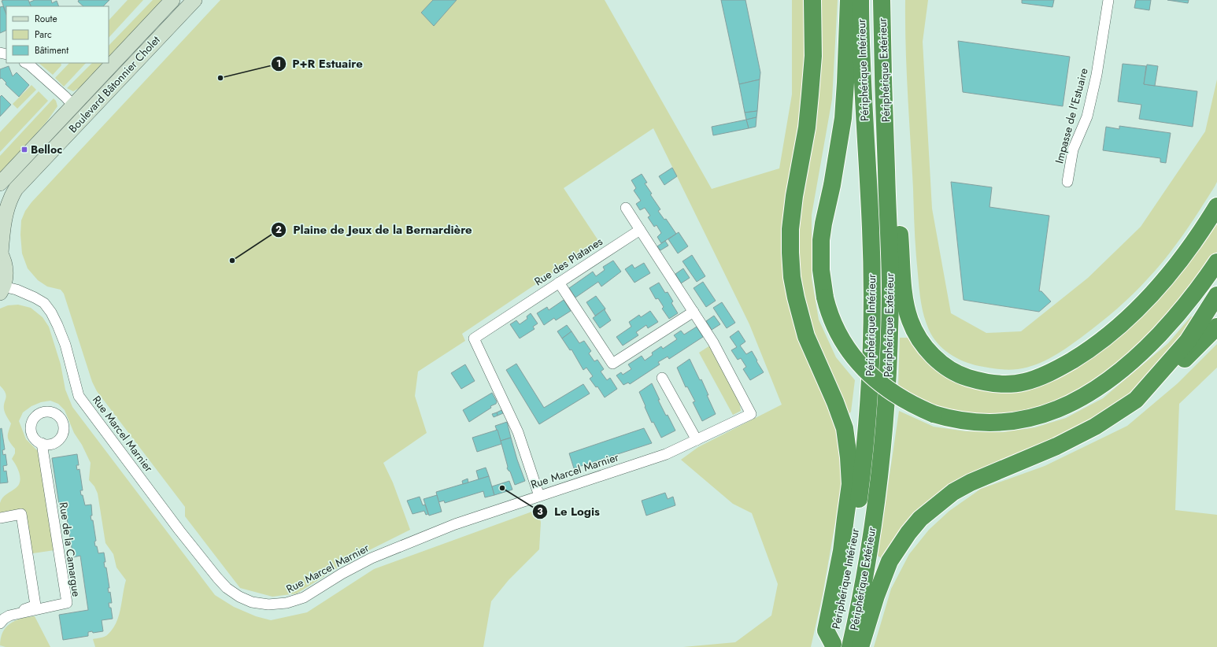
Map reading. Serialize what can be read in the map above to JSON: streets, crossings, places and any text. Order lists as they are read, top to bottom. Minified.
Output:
{"streets":{"highway":["Périphérique Intérieur","Périphérique Extérieur"],"street":["Boulevard Bâtonnier Cholet","Impasse de l'Estuaire","Rue des Platanes","Rue Marcel Marnier","Rue de la Camargue"]},"crossings":[["Rue des Platanes","Rue Marcel Marnier"]],"places":{"other":["P+R Estuaire","Plaine de Jeux de la Bernardière","Le Logis"],"transit":["Belloc"]},"legend":["Route","Parc","Bâtiment"]}
